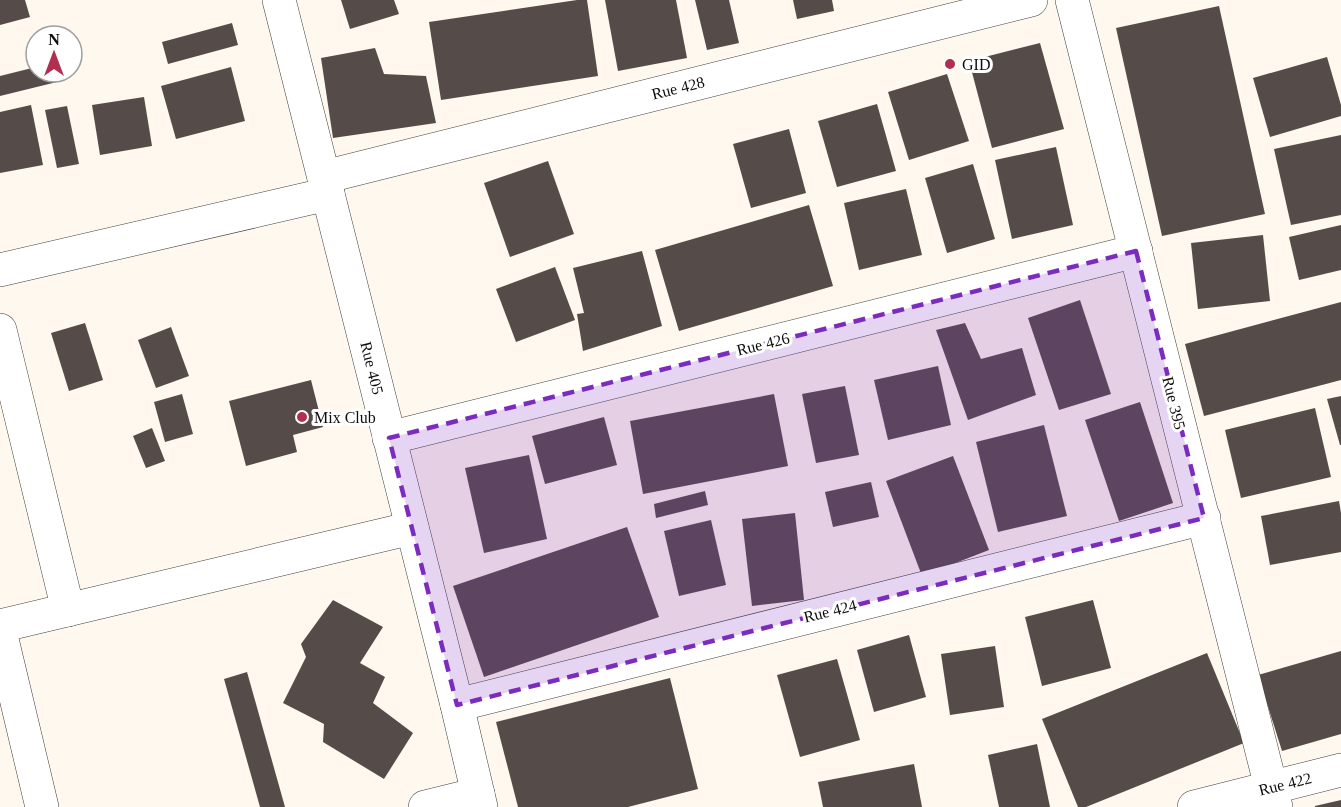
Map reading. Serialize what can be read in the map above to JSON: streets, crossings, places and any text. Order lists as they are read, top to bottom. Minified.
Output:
{"streets":{"street":["Rue 428","Rue 426","Rue 405","Rue 395","Rue 424","Rue 422"]},"crossings":[["Rue 428","Rue 405"],["Rue 426","Rue 405"],["Rue 426","Rue 395"],["Rue 405","Rue 424"],["Rue 395","Rue 424"],["Rue 395","Rue 422"]],"places":["GID","Mix Club"],"north":"top"}
